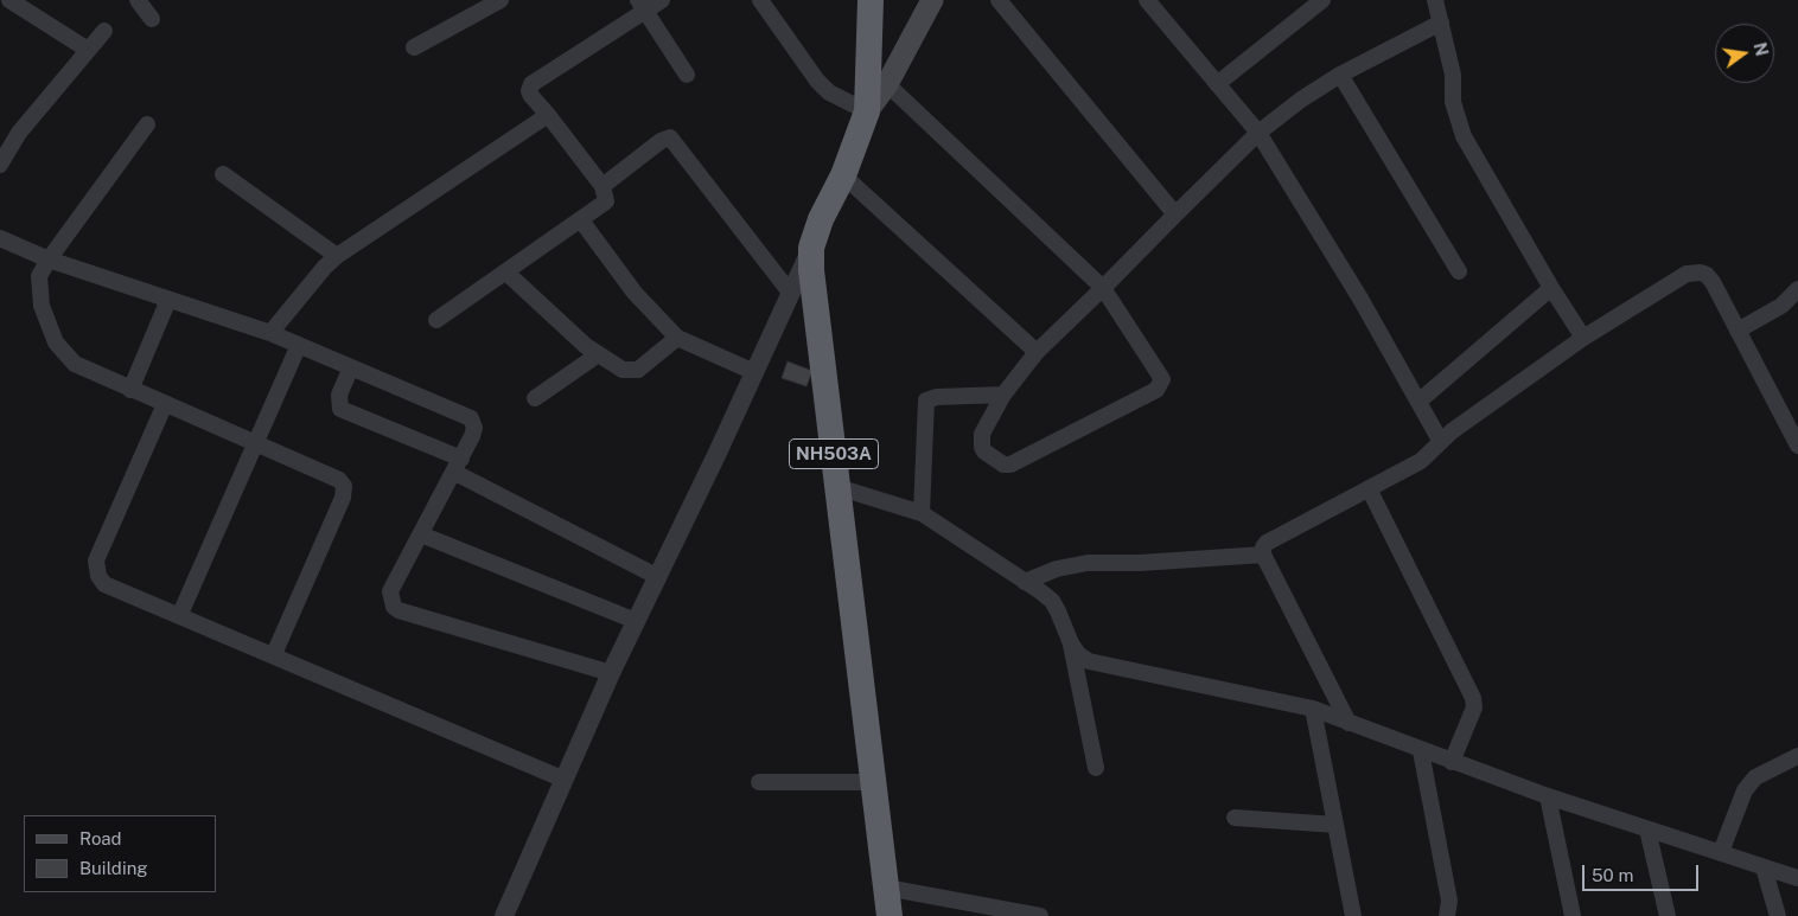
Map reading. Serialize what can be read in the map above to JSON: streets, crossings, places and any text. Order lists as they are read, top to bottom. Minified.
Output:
{"streets":{"highway":["NH503A"]},"legend":["Road","Building"],"scale_bar":"50 m","north":"right"}
